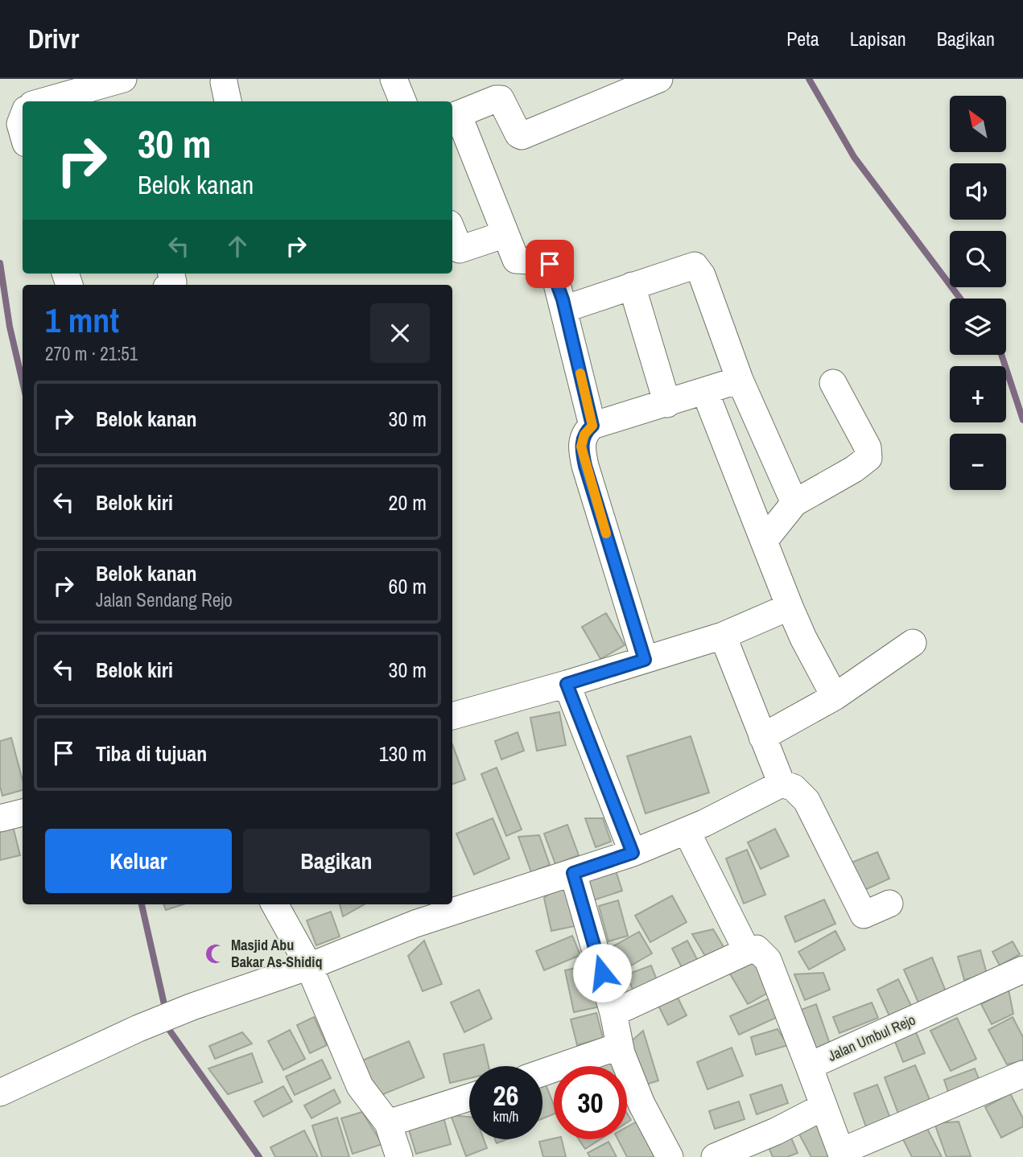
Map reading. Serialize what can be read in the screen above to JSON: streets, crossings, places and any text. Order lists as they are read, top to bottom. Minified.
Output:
{"streets":{"street":["Jalan Umbul Rejo"]},"places":{"mosque":["Masjid Abu Bakar As-Shidiq"]},"north":"top left","page":{"header":"Drivr","nav":["Peta","Lapisan","Bagikan"],"map_buttons":["+","−"],"turn":["30 m","Belok kanan"],"heading":["1 mnt","270 m · 21:51"],"list":[{"name":"Belok kanan","value":"30 m"},{"name":"Belok kiri","value":"20 m"},{"name":"Belok kanan","note":"Jalan Sendang Rejo","value":"60 m"},{"name":"Belok kiri","value":"30 m"},{"name":"Tiba di tujuan","value":"130 m"}],"buttons":["Keluar","Bagikan"],"speed":"26 km/h","limit":"30"}}
